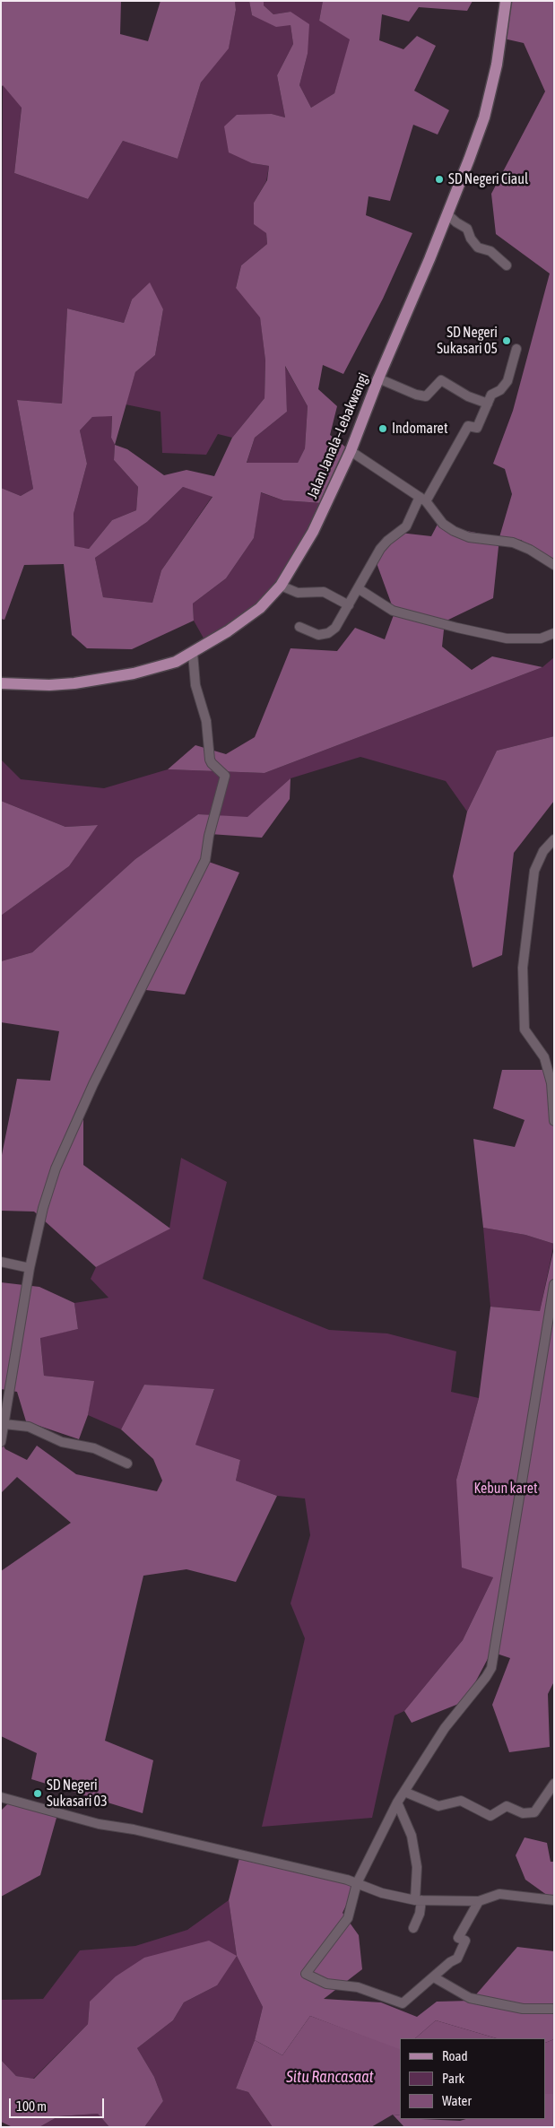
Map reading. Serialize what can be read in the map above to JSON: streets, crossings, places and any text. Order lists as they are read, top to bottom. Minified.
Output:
{"streets":{"main road":["Jalan Janala–Lebakwangi"]},"water":["Situ Rancasaat"],"parks":["Kebun karet"],"places":["SD Negeri Ciaul","SD Negeri Sukasari 05","Indomaret","SD Negeri Sukasari 03"],"legend":["Road","Park","Water"],"scale_bar":"100 m"}
